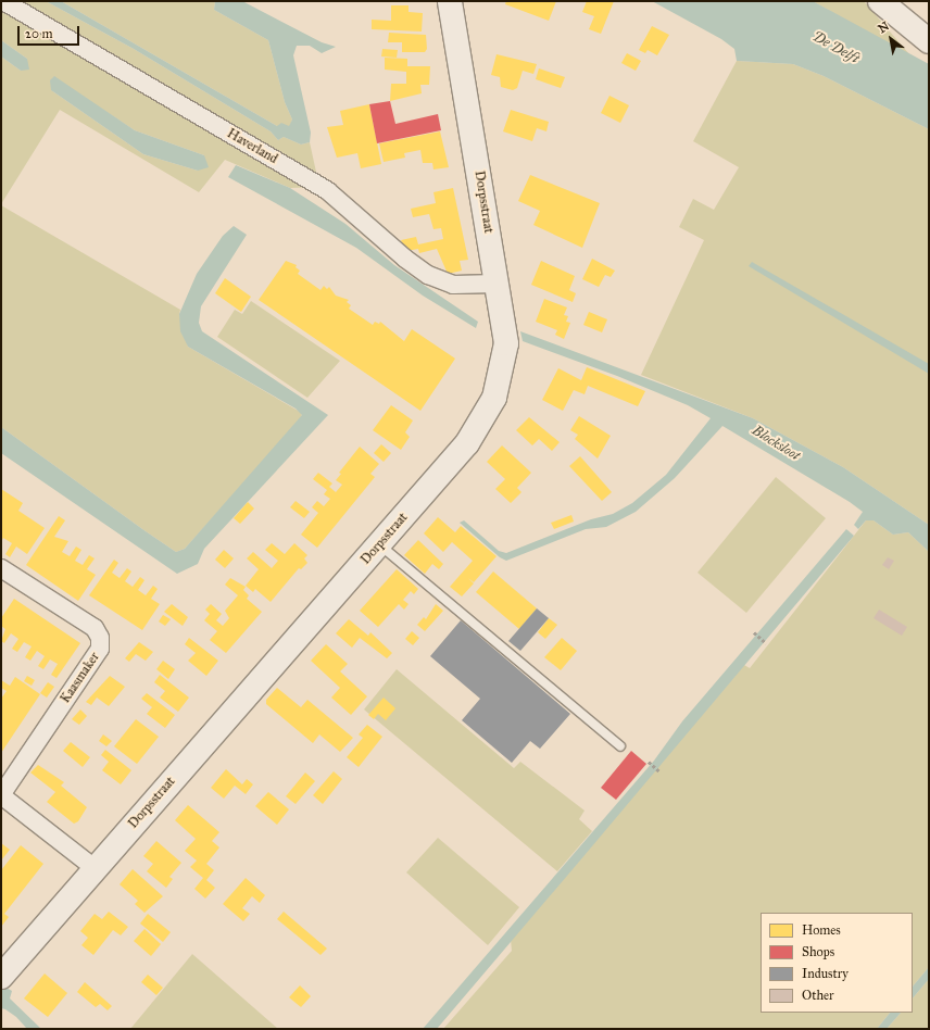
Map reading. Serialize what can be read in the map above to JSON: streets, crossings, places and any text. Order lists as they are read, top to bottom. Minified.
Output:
{"streets":{"street":["Haverland","Dorpsstraat","Kaasmaker"]},"crossings":[["Haverland","Dorpsstraat"],["Dorpsstraat","Kaasmaker"]],"water":["De Delft","Blocksloot"],"legend":["Homes","Shops","Industry","Other"],"scale_bar":"20 m","north":"top left"}
